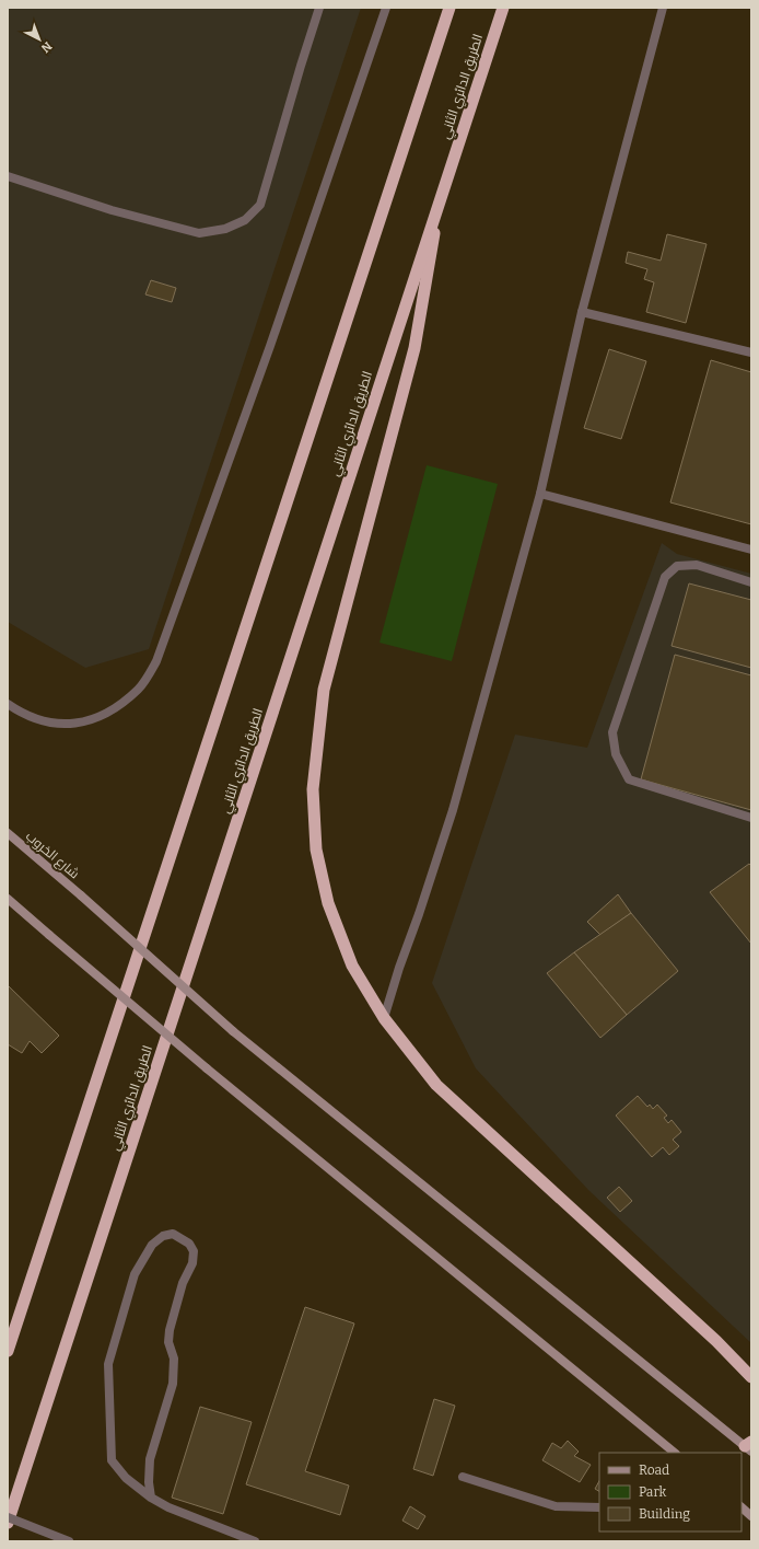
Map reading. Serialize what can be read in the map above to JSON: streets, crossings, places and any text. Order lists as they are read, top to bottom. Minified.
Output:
{"streets":{"highway":["الطريق الدائري الثاني"],"main road":["شارع الخروب"]},"legend":["Road","Park","Building"],"north":"bottom right"}
